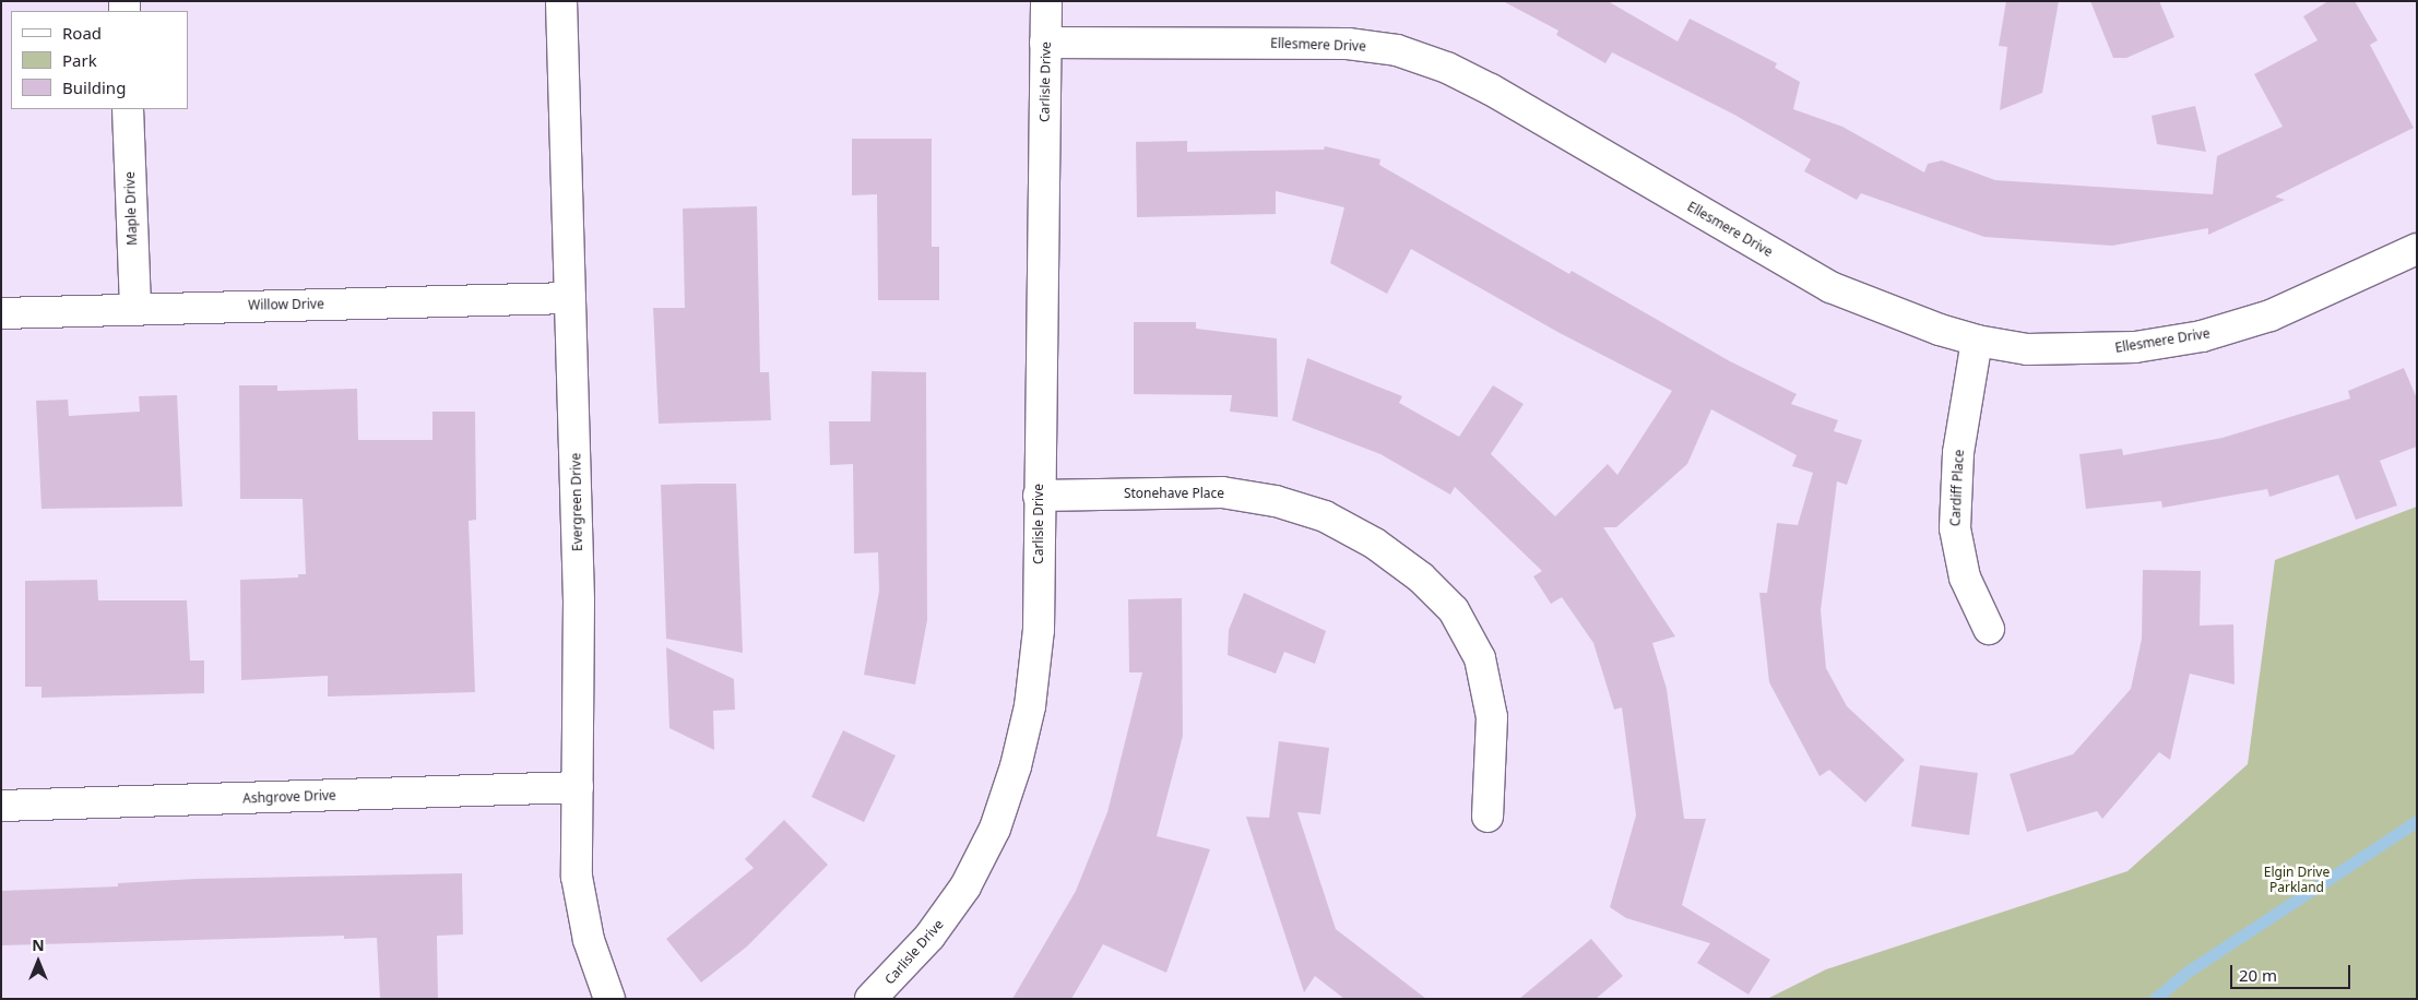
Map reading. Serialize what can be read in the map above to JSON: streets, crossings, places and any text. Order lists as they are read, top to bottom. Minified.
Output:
{"streets":{"street":["Ellesmere Drive","Carlisle Drive","Maple Drive","Willow Drive","Cardiff Place","Stonehave Place","Evergreen Drive","Ashgrove Drive"]},"crossings":[["Ellesmere Drive","Carlisle Drive"],["Ellesmere Drive","Cardiff Place"],["Carlisle Drive","Stonehave Place"],["Maple Drive","Willow Drive"],["Willow Drive","Evergreen Drive"],["Evergreen Drive","Ashgrove Drive"]],"parks":["Elgin Drive Parkland"],"legend":["Road","Park","Building"],"scale_bar":"20 m","north":"top"}
